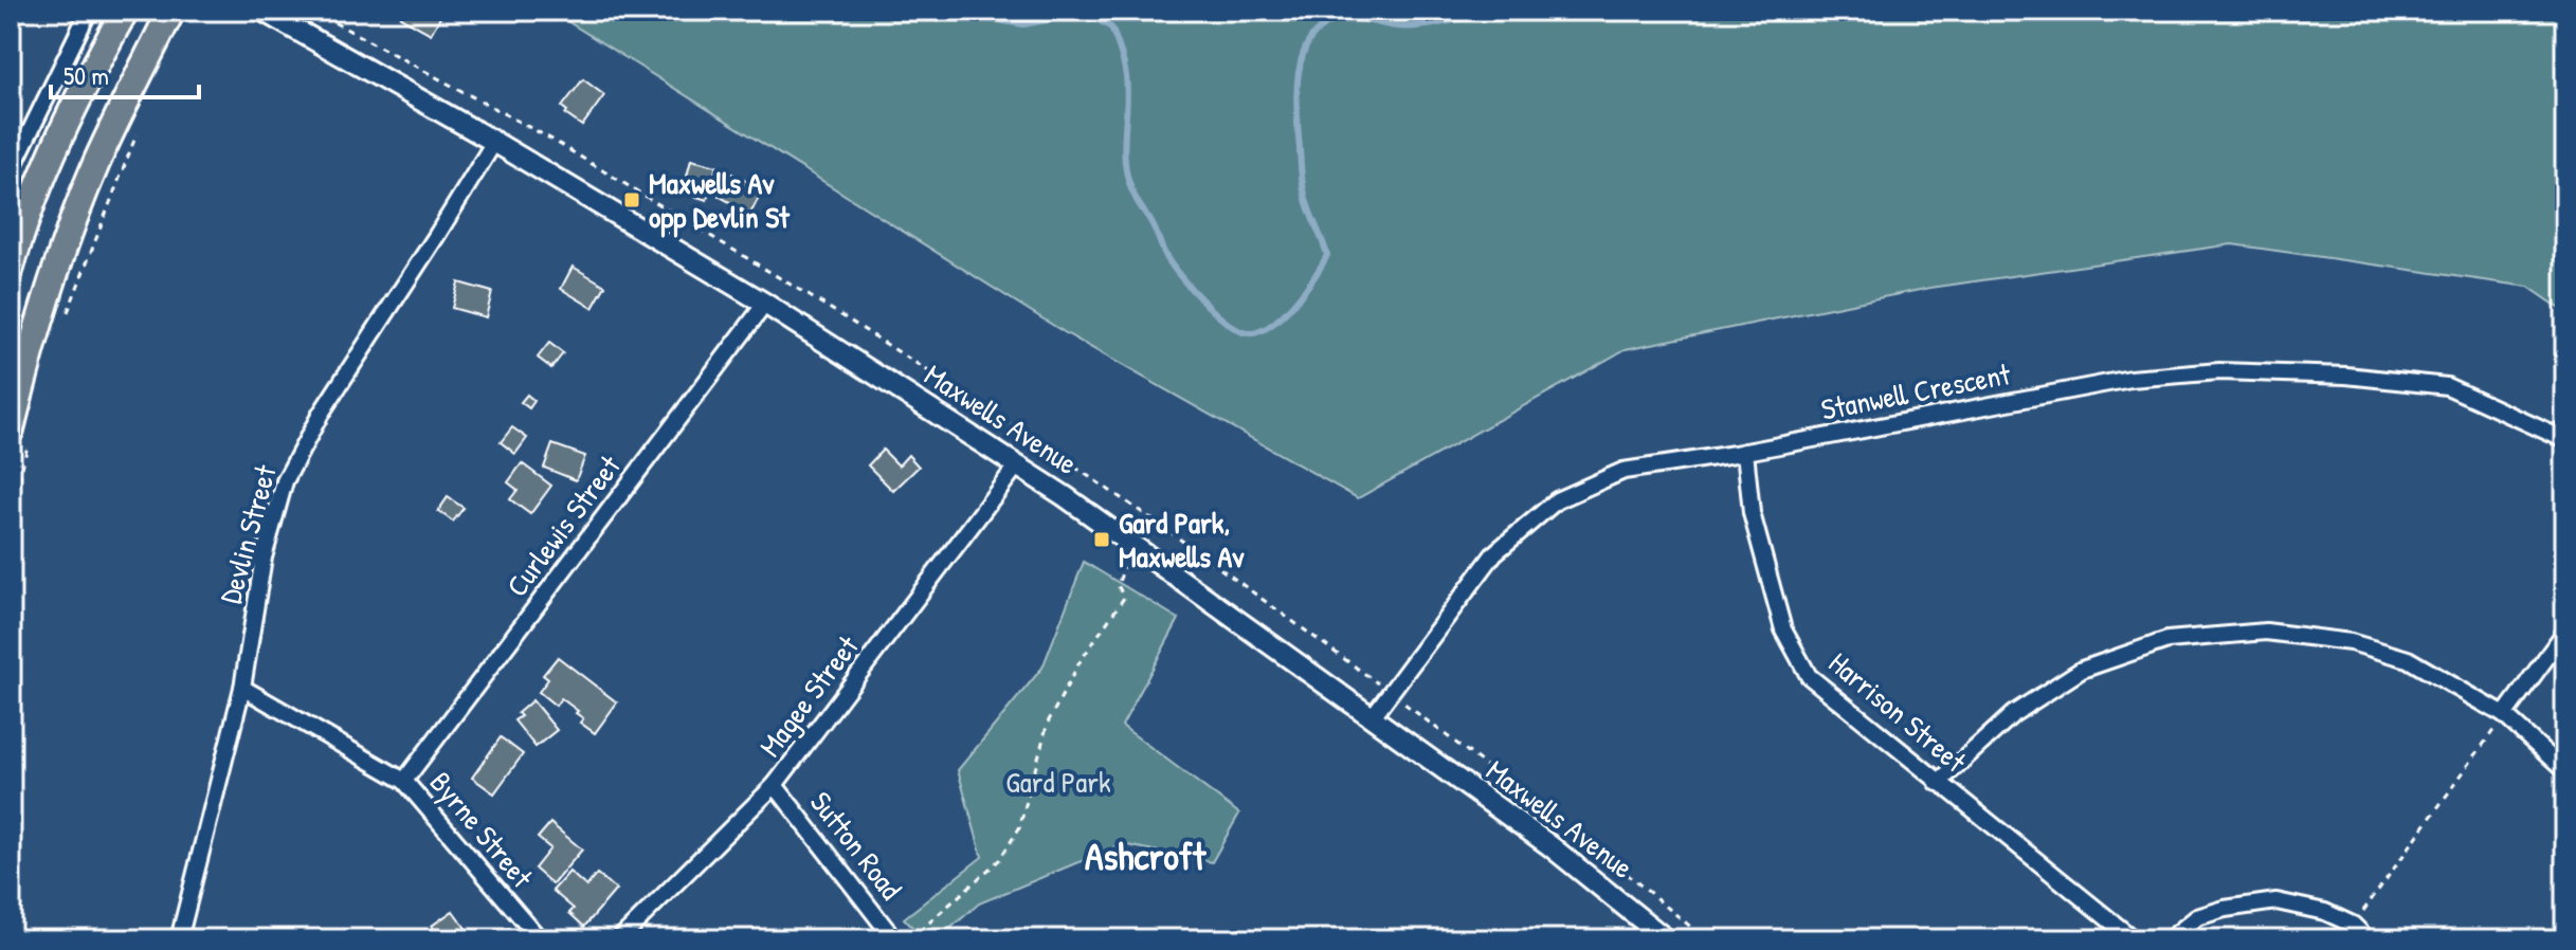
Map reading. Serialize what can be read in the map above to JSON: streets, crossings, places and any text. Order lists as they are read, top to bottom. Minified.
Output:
{"streets":{"street":["Stanwell Crescent","Maxwells Avenue","Curlewis Street","Devlin Street","Magee Street","Harrison Street","Byrne Street","Sutton Road"]},"crossings":[["Stanwell Crescent","Maxwells Avenue"],["Stanwell Crescent","Harrison Street"],["Maxwells Avenue","Curlewis Street"],["Maxwells Avenue","Devlin Street"],["Maxwells Avenue","Magee Street"],["Curlewis Street","Byrne Street"],["Devlin Street","Byrne Street"],["Magee Street","Sutton Road"]],"districts":["Ashcroft"],"parks":["Gard Park"],"places":{"transit":["Maxwells Av opp Devlin St","Gard Park, Maxwells Av"]},"scale_bar":"50 m"}
